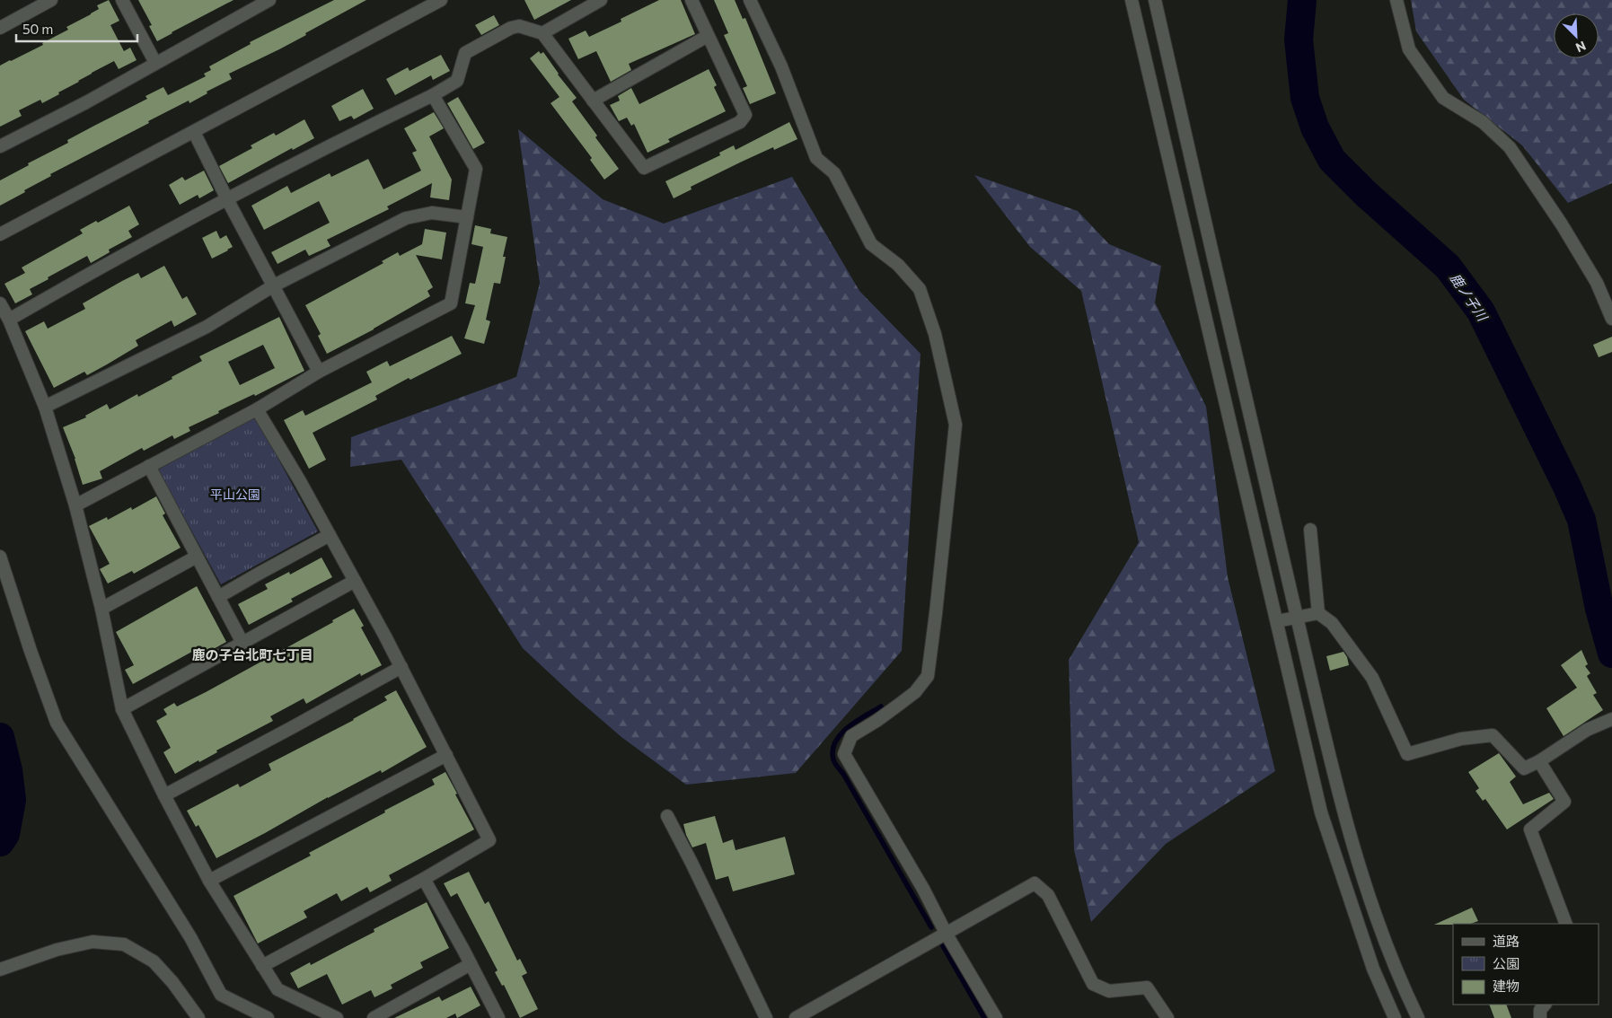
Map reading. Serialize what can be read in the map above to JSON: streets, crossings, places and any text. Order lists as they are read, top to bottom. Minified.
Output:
{"districts":["鹿の子台北町七丁目"],"water":["鹿ノ子川"],"parks":["平山公園"],"legend":["道路","公園","建物"],"scale_bar":"50 m","north":"bottom right"}
